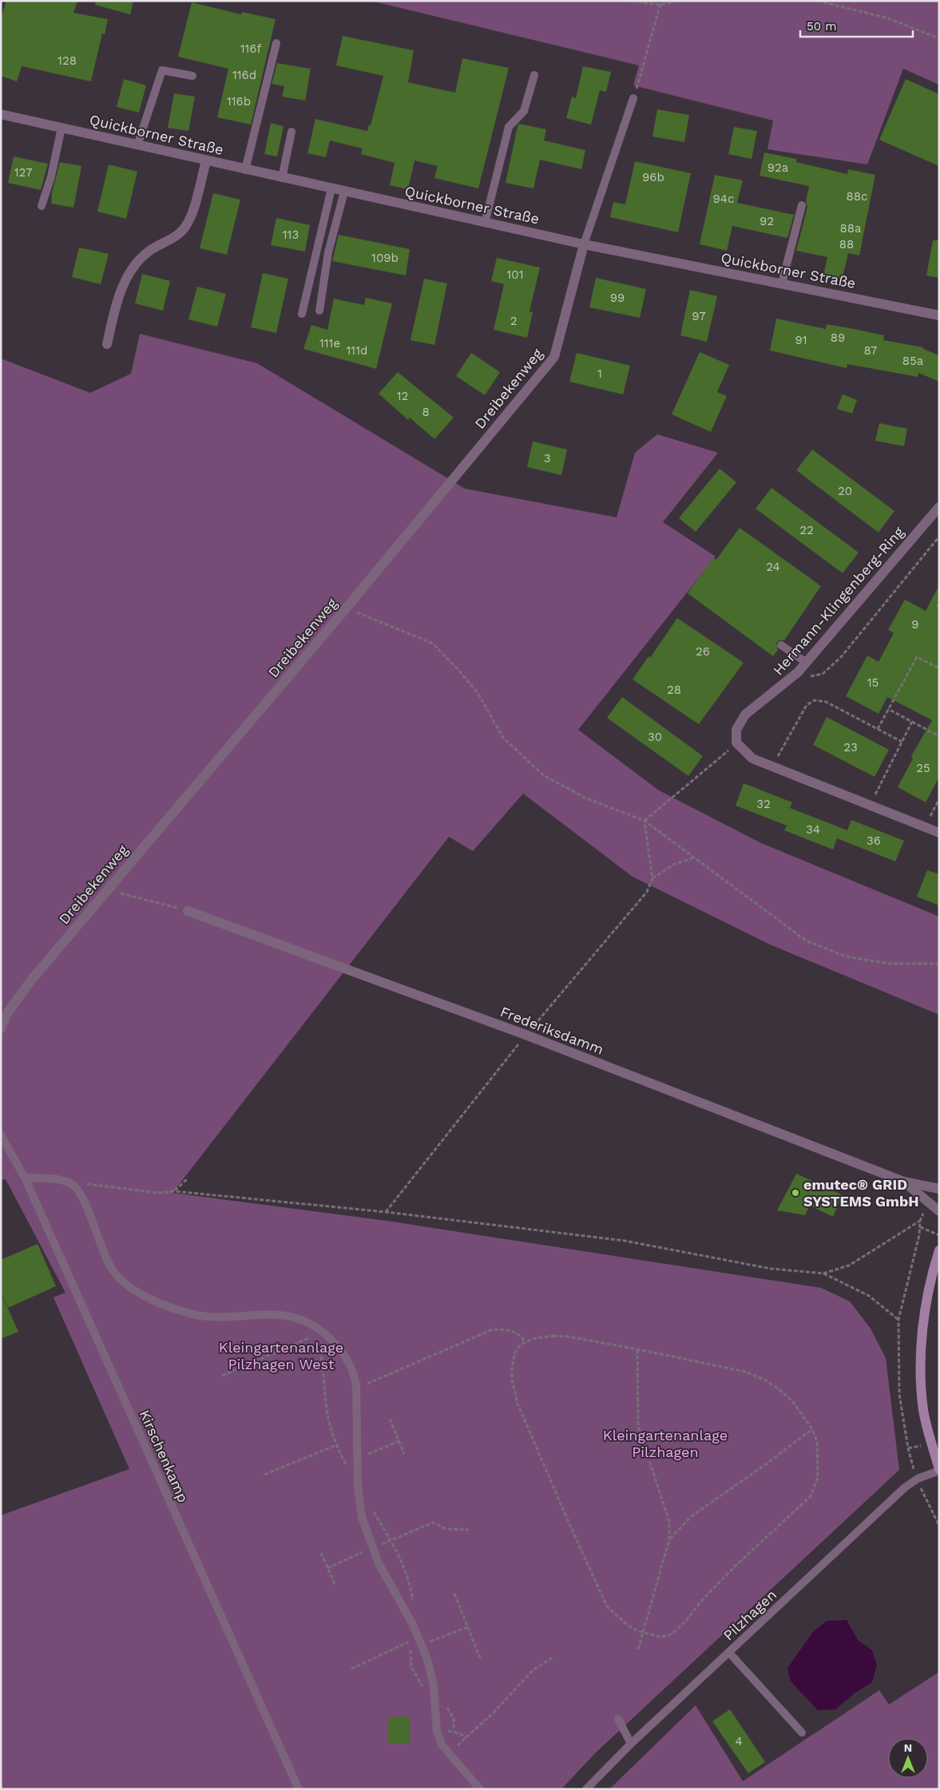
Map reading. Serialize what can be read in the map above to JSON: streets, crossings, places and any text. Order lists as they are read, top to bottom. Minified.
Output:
{"streets":{"street":["Quickborner Straße","Dreibekenweg","Hermann-Klingenberg-Ring","Frederiksdamm"],"lane":["Kirschenkamp","Pilzhagen"]},"crossings":[["Quickborner Straße","Dreibekenweg"]],"parks":["Kleingartenanlage Pilzhagen West","Kleingartenanlage Pilzhagen"],"places":["emutec® GRID SYSTEMS GmbH"],"house_numbers":["116f","128","116d","116b","92a","127","96b","88c","94c","92","88a","113","88","109b","101","99","97","2","89","91","111e","111d","87","85a","1","12","8","3","20","22","24","9","26","15","28","30","23","25","32","34","36","4"],"scale_bar":"50 m","north":"top"}
